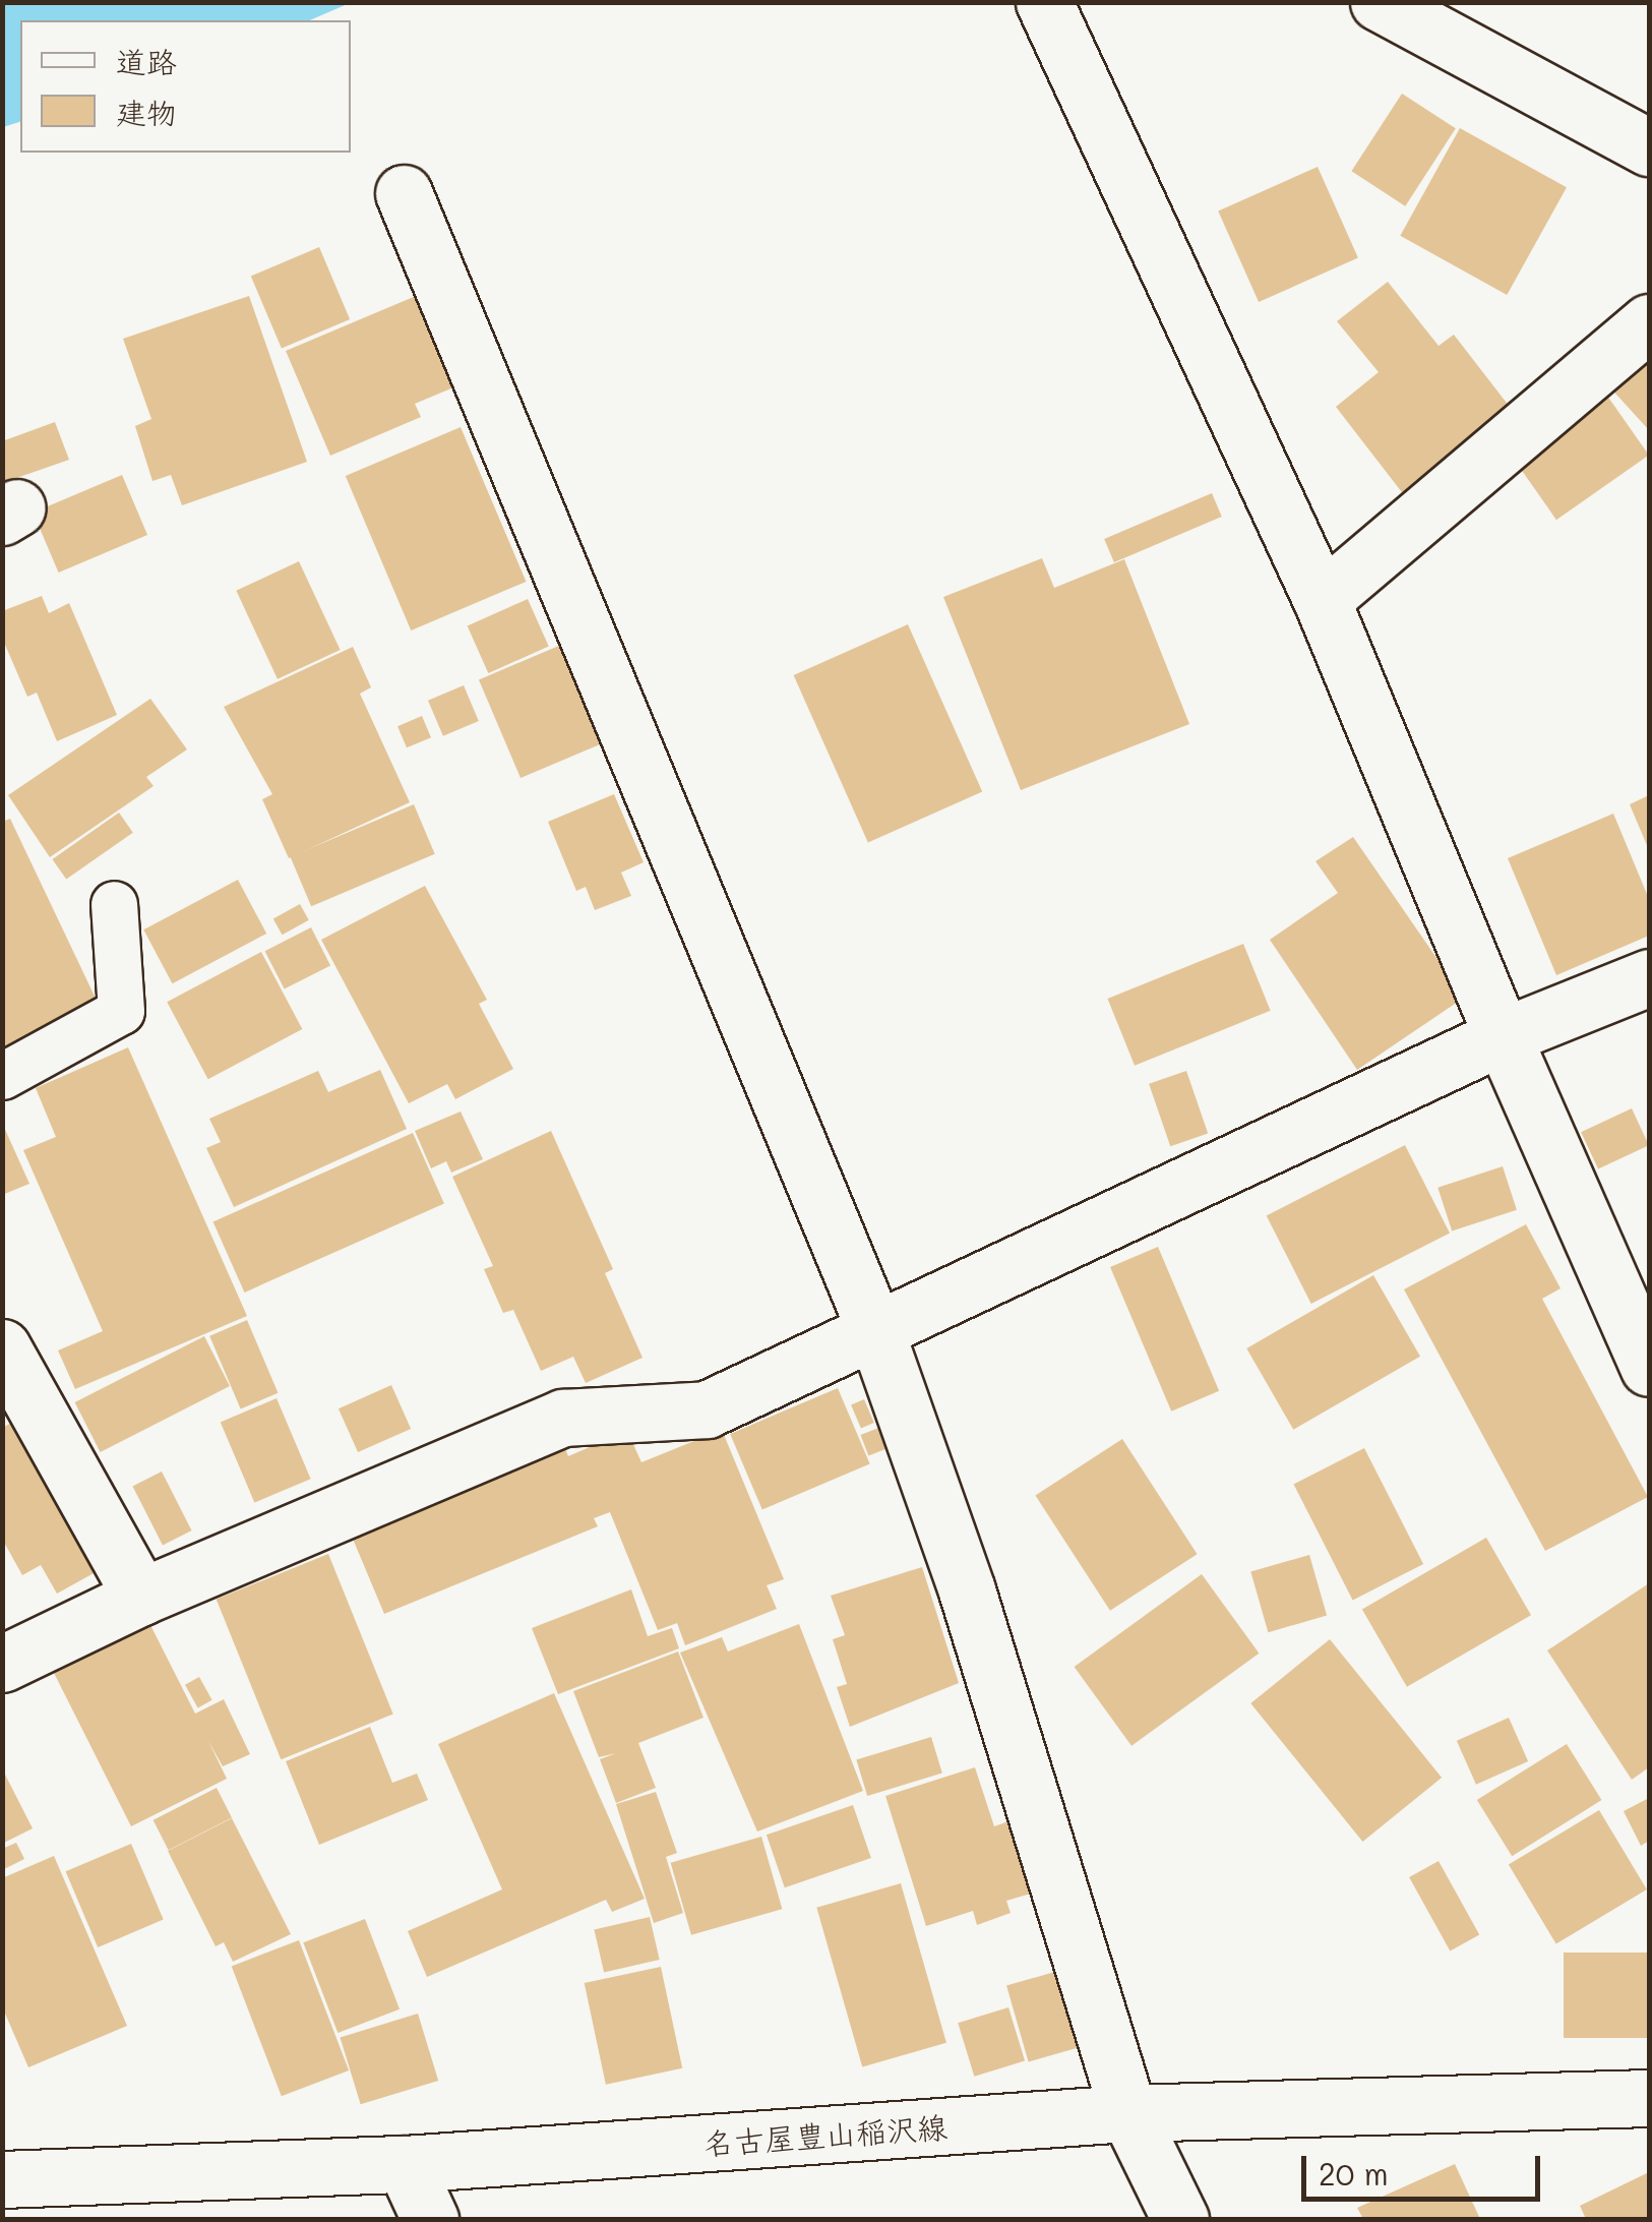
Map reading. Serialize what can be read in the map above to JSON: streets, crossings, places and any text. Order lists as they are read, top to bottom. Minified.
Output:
{"streets":{"street":["名古屋豊山稲沢線"]},"legend":["道路","建物"],"scale_bar":"20 m"}
